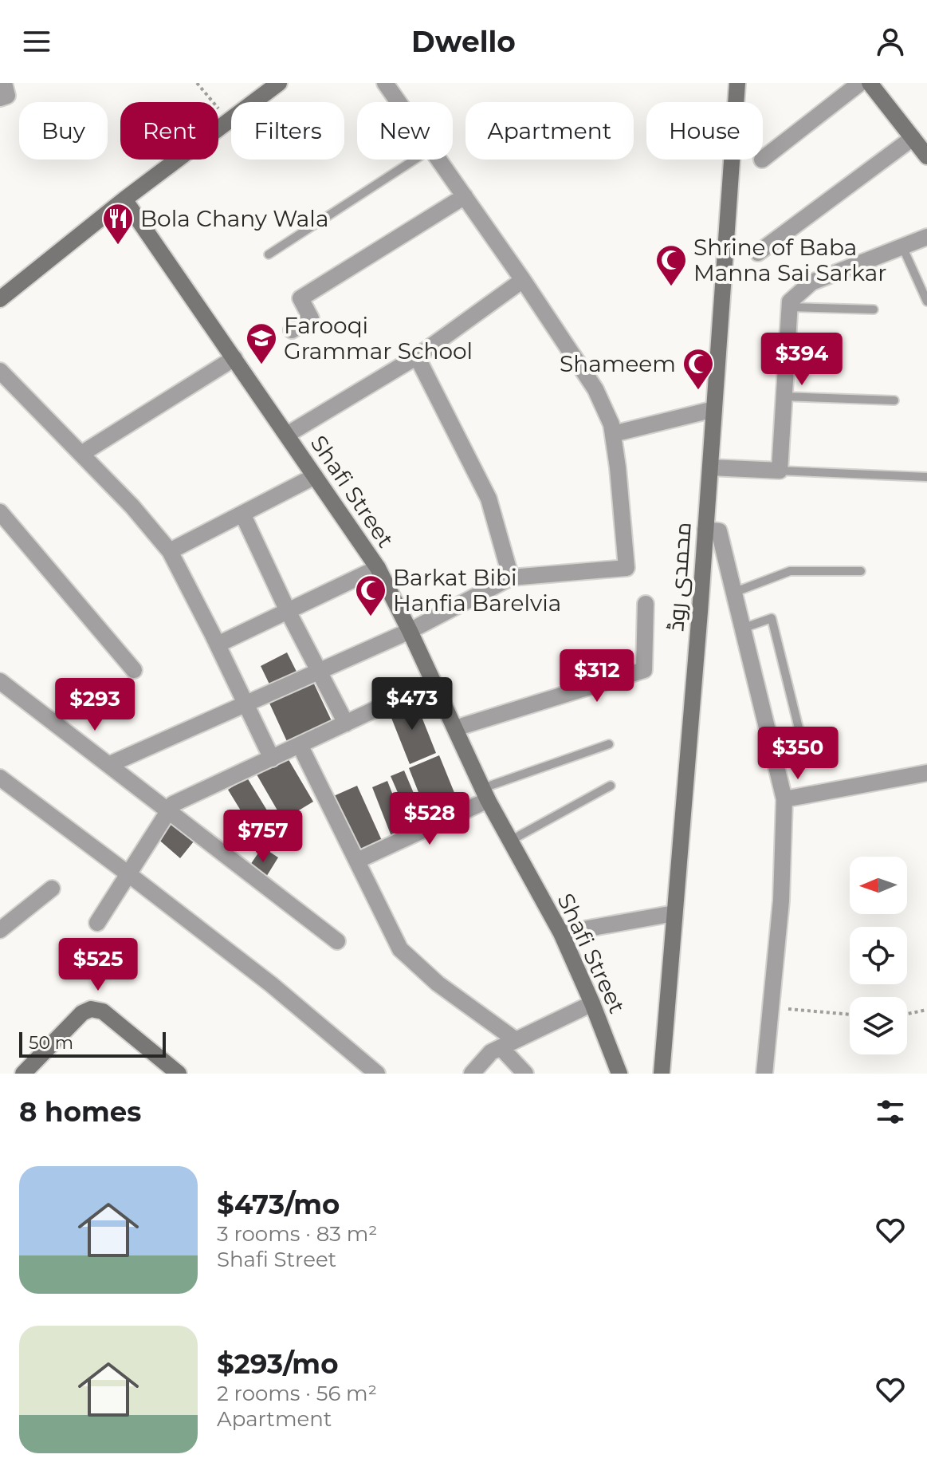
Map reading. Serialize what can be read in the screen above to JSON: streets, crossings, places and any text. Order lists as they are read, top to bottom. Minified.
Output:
{"streets":{"street":["Shafi Street","محمدی روڈ"]},"places":{"restaurant":["Bola Chany Wala"],"mosque":["Shrine of Baba Manna Sai Sarkar","Shameem","Barkat Bibi Hanfia Barelvia"],"school or university":["Farooqi Grammar School"]},"scale_bar":"50 m","north":"left","page":{"header":"Dwello","chip":["Buy","Rent","Filters","New","Apartment","House"],"price":["$394","$312","$473","$293","$350","$528","$757","$525"],"scale":"50 m","heading":"8 homes","list":[{"name":"$473/mo","note":"3 rooms · 83 m² · Shafi Street"},{"name":"$293/mo","note":"2 rooms · 56 m² · Apartment"}]}}
